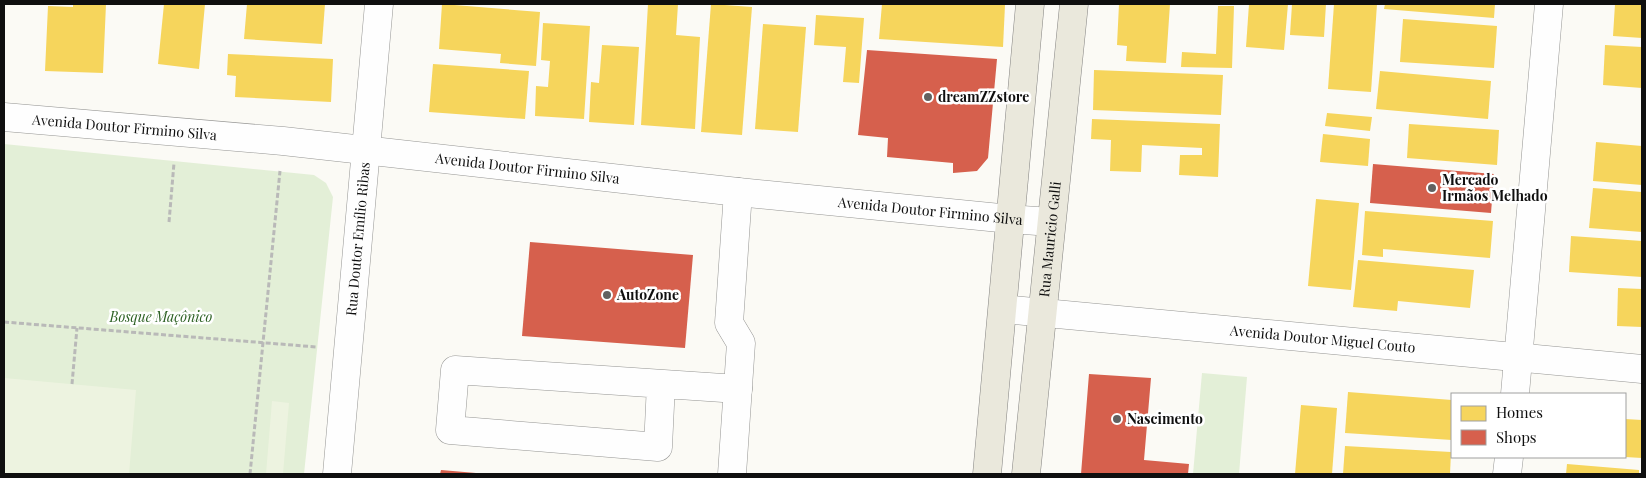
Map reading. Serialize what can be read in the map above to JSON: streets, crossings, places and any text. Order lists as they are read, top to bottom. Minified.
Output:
{"streets":{"main road":["Rua Mauricio Galli"],"street":["Avenida Doutor Firmino Silva","Rua Doutor Emílio Ribas","Avenida Doutor Miguel Couto"]},"crossings":[["Avenida Doutor Firmino Silva","Rua Doutor Emílio Ribas"],["Avenida Doutor Firmino Silva","Rua Mauricio Galli"],["Rua Mauricio Galli","Avenida Doutor Miguel Couto"]],"parks":["Bosque Maçônico"],"places":["dreamZZstore","Mercado Irmãos Melhado","AutoZone","Nascimento"],"legend":["Homes","Shops"]}
